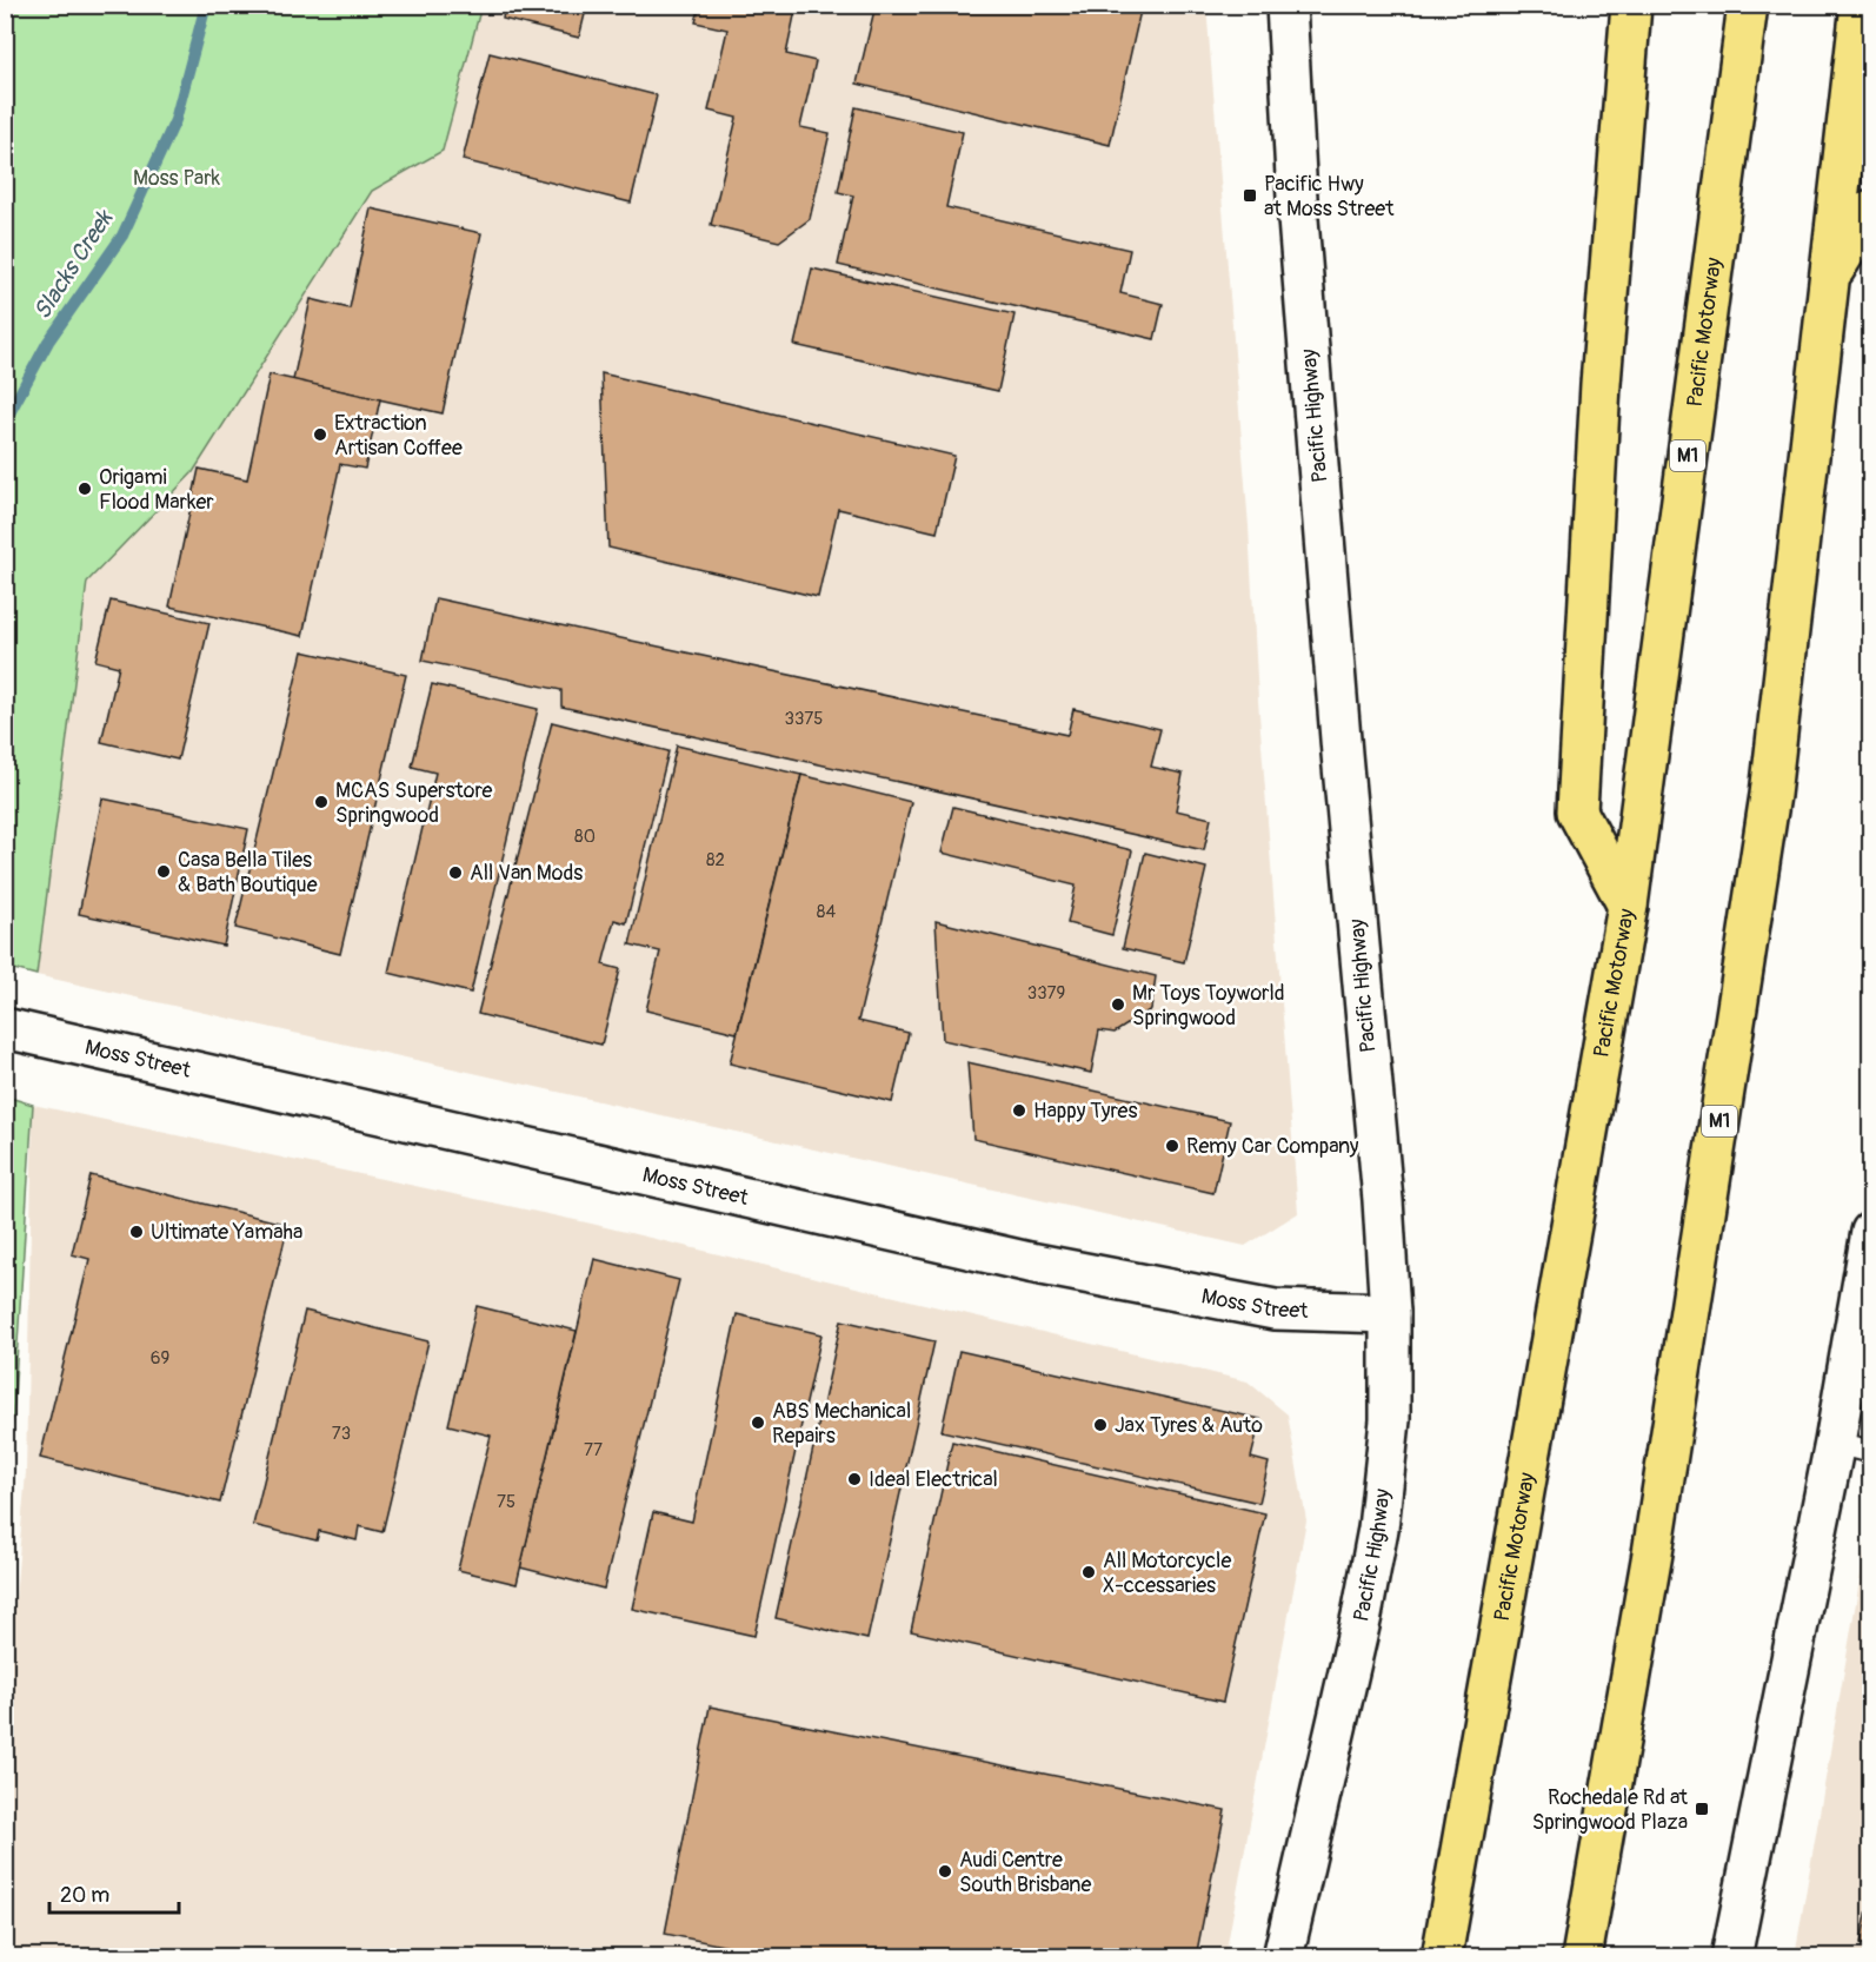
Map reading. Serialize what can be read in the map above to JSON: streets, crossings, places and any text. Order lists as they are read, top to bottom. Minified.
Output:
{"streets":{"highway":["Pacific Motorway","M1"],"street":["Pacific Highway","Moss Street"]},"crossings":[["Pacific Highway","Moss Street"]],"water":["Slacks Creek"],"parks":["Moss Park"],"places":{"transit":["Pacific Hwy at Moss Street","Rochedale Rd at Springwood Plaza"],"other":["Extraction Artisan Coffee","Origami Flood Marker","MCAS Superstore Springwood","Casa Bella Tiles & Bath Boutique","All Van Mods","Mr Toys Toyworld Springwood","Happy Tyres","Remy Car Company","Ultimate Yamaha","ABS Mechanical Repairs","Jax Tyres & Auto","Ideal Electrical","All Motorcycle X-ccessaries","Audi Centre South Brisbane"]},"house_numbers":["3375","80","82","84","3379","69","73","77","75"],"scale_bar":"20 m"}
